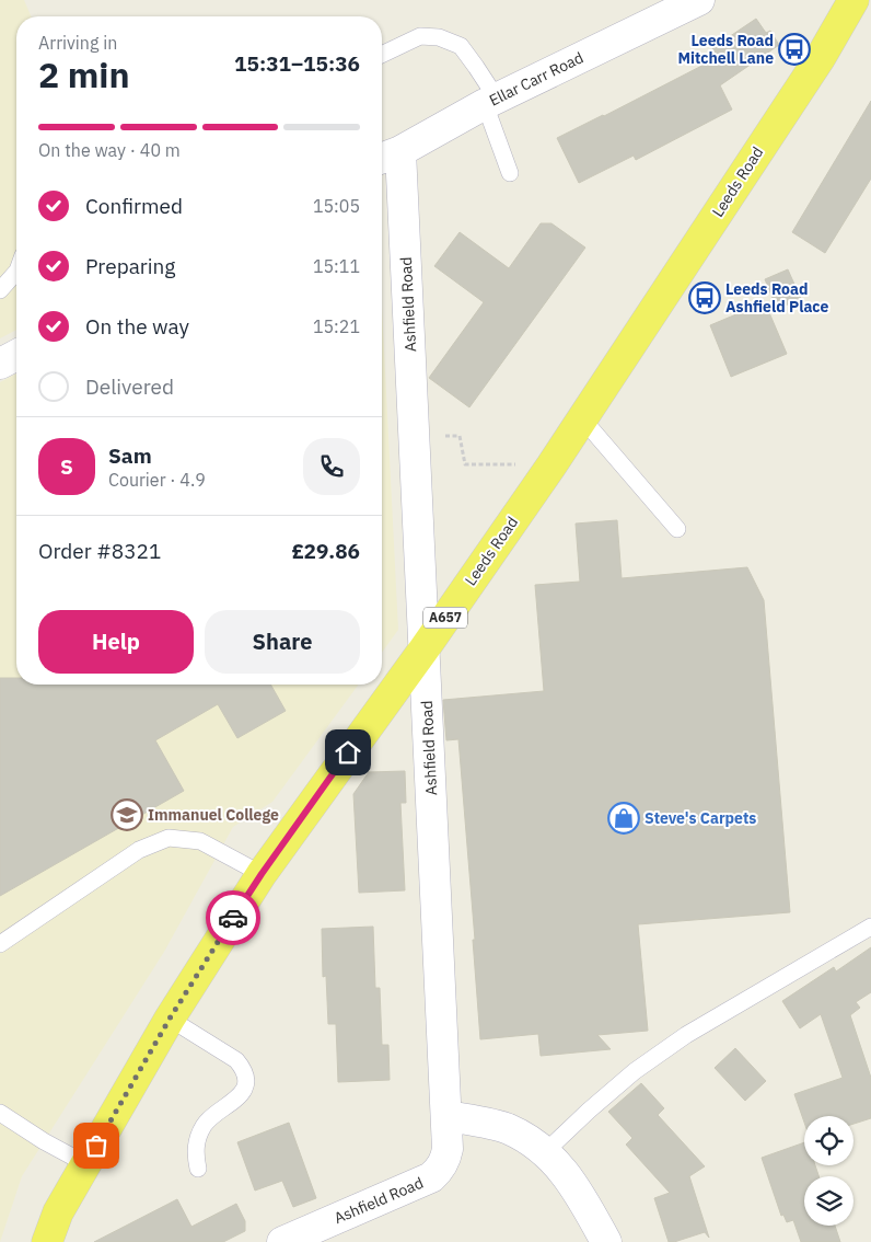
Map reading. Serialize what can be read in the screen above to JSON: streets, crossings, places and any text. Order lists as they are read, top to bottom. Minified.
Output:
{"streets":{"main road":["Leeds Road","A657"],"street":["Ellar Carr Road","Ashfield Road"]},"crossings":[["Ellar Carr Road","Ashfield Road"],["Leeds Road","Ashfield Road"]],"places":{"bus stop":["Leeds Road Mitchell Lane","Leeds Road Ashfield Place"],"school or university":["Immanuel College"],"shop":["Steve's Carpets"]},"page":{"heading":["2 min","Arriving in","15:31–15:36"],"panel":["Sam","Courier · 4.9","Order #8321","£29.86"],"bar":"On the way · 40 m","list":[["Confirmed","15:05"],["Preparing","15:11"],["On the way","15:21"],"Delivered"],"round":"S","buttons":["Help","Share"]}}
